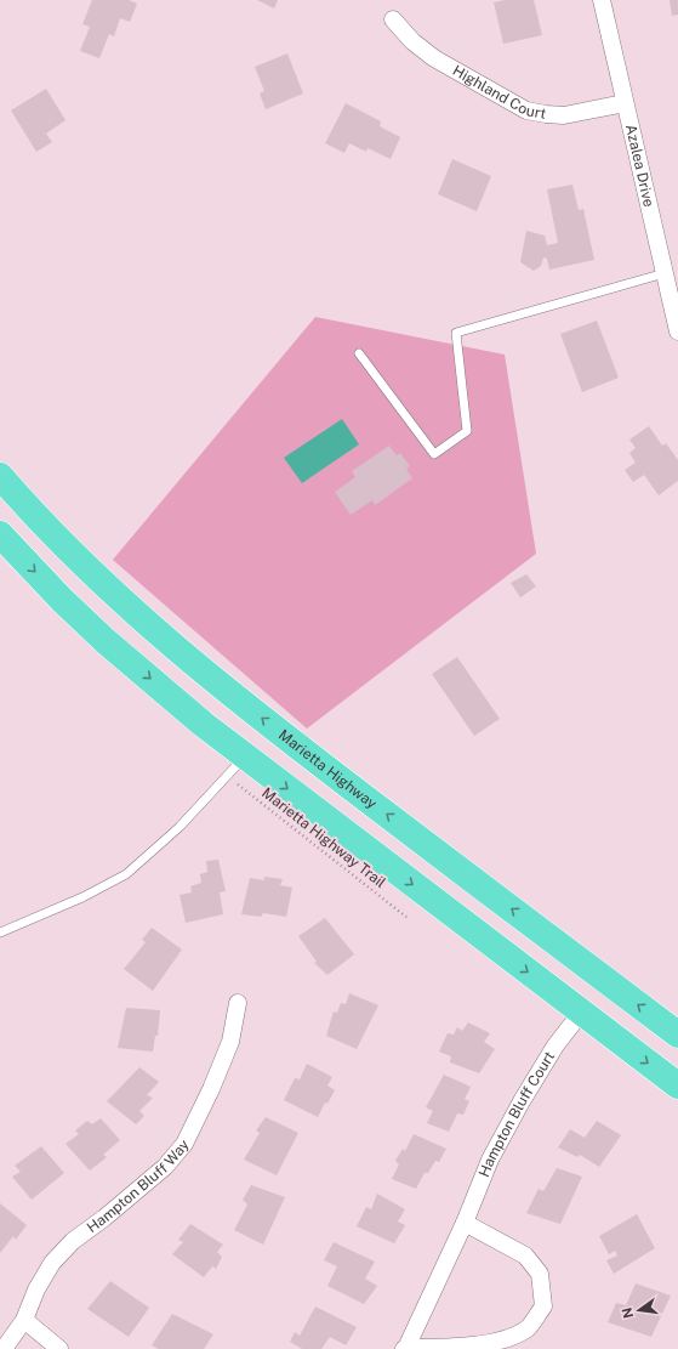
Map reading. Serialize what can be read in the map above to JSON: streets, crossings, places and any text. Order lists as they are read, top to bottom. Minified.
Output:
{"streets":{"highway":["Marietta Highway"],"street":["Highland Court","Azalea Drive","Hampton Bluff Court","Hampton Bluff Way"],"path":["Marietta Highway Trail"]},"crossings":[["Highland Court","Azalea Drive"]],"north":"left"}
